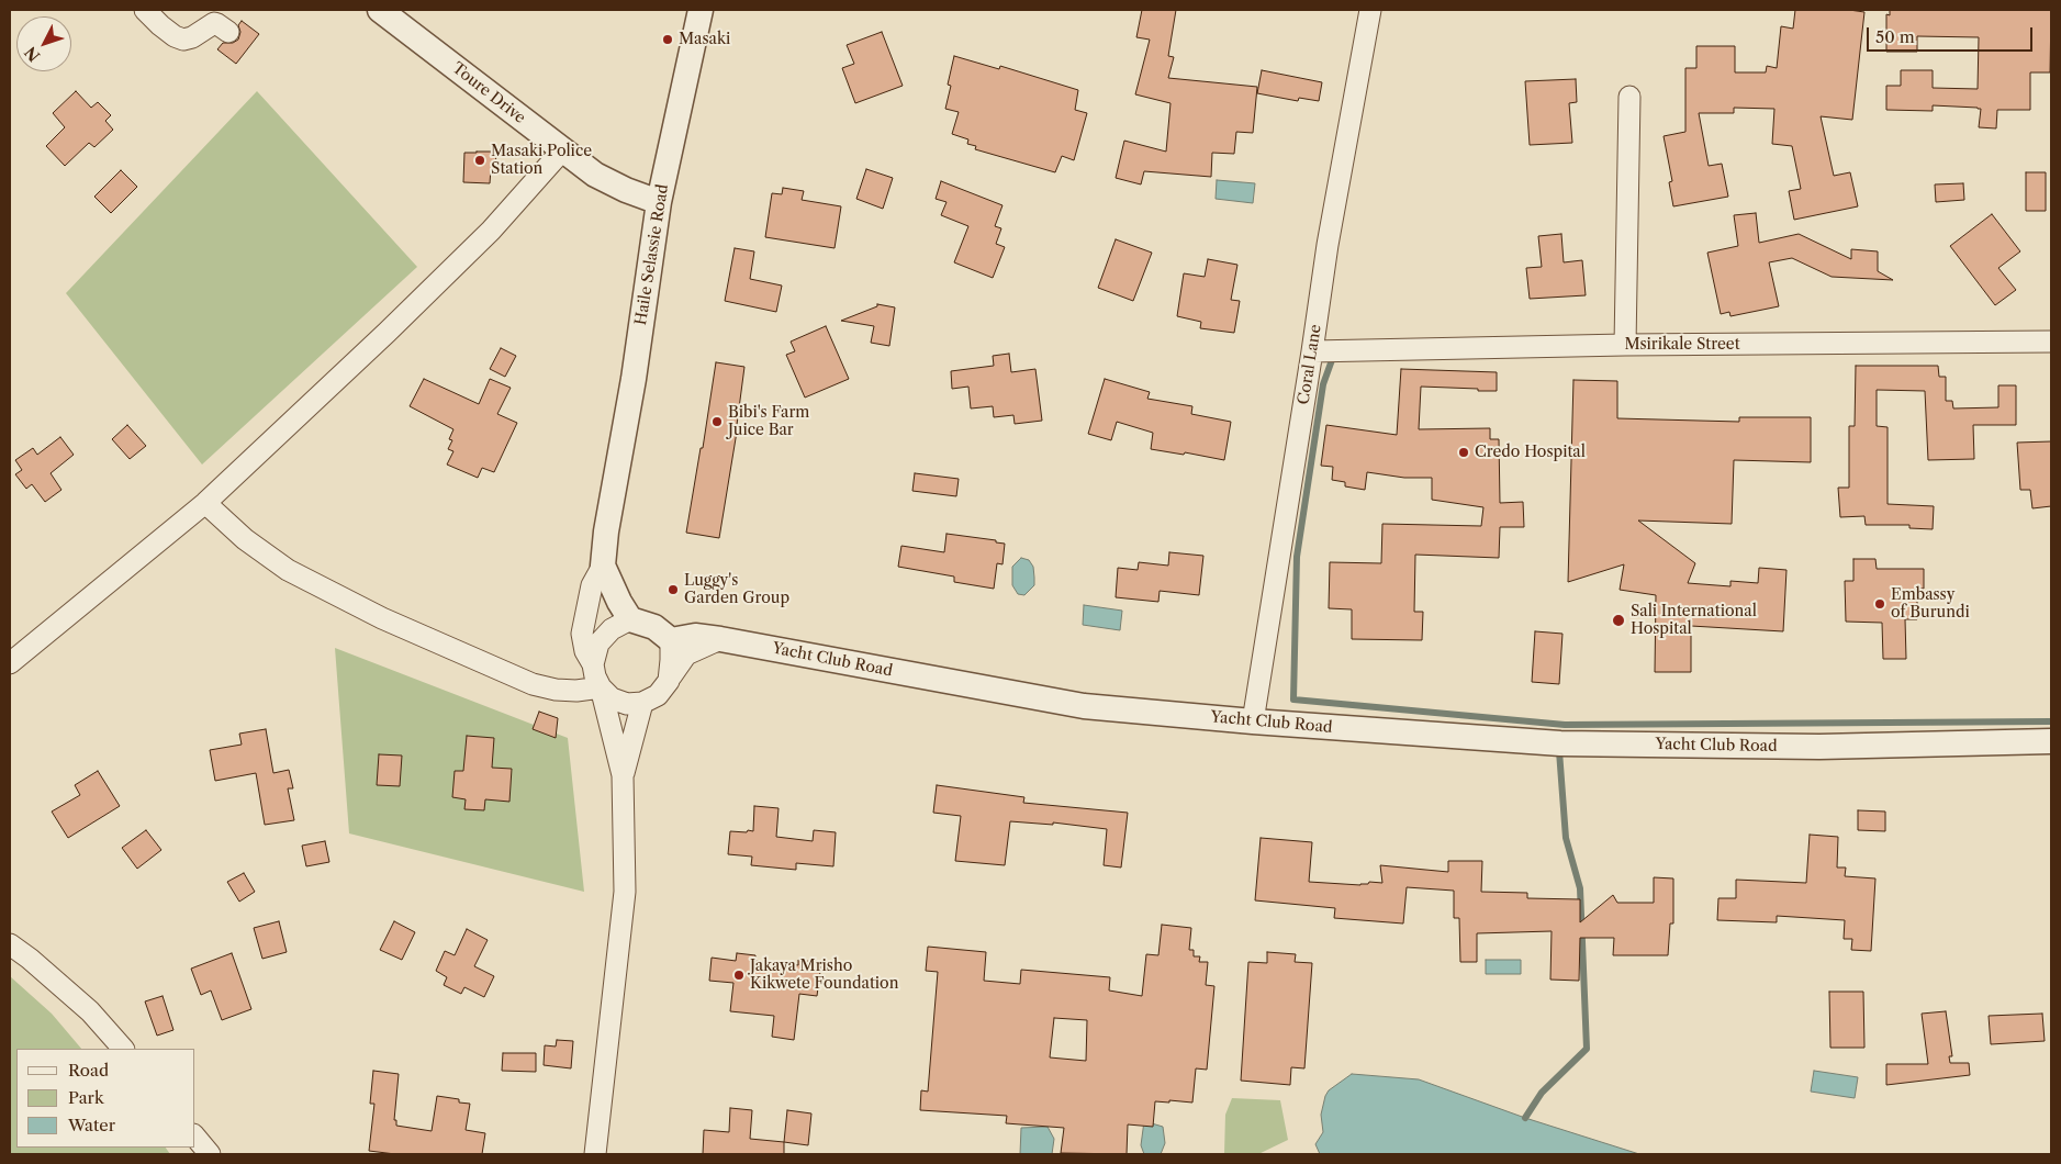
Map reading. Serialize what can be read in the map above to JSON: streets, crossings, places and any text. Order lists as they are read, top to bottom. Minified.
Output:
{"streets":{"street":["Toure Drive","Haile Selassie Road","Msirikale Street","Coral Lane","Yacht Club Road"]},"crossings":[["Toure Drive","Haile Selassie Road"],["Msirikale Street","Coral Lane"],["Coral Lane","Yacht Club Road"]],"places":["Masaki","Masaki Police Station","Bibi's Farm Juice Bar","Credo Hospital","Luggy's Garden Group","Embassy of Burundi","Sali International Hospital","Jakaya Mrisho Kikwete Foundation"],"legend":["Road","Park","Water"],"scale_bar":"50 m","north":"bottom left"}
